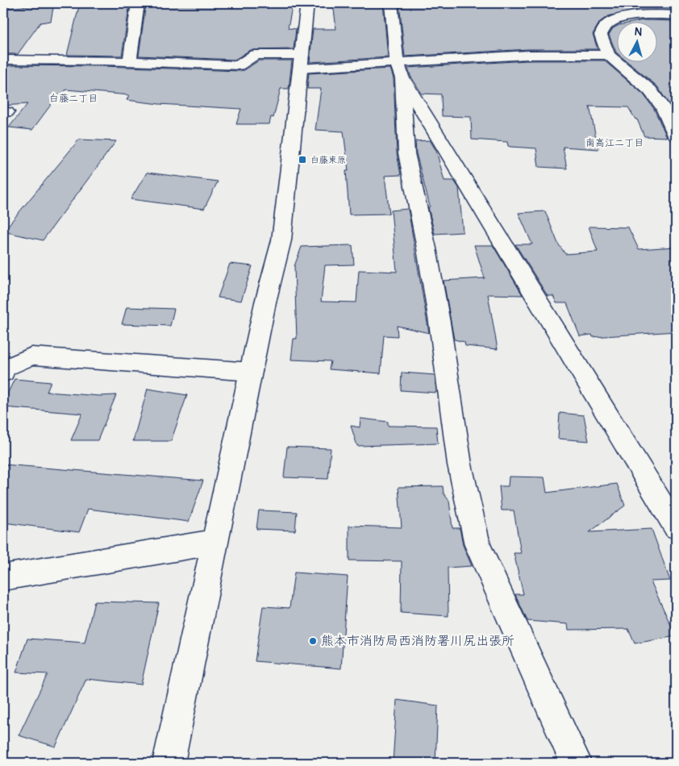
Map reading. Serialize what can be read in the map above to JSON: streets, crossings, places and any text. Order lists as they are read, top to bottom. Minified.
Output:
{"districts":["白藤二丁目","南高江二丁目"],"places":{"transit":["白藤東原"],"other":["熊本市消防局西消防署川尻出張所"]},"north":"top"}
